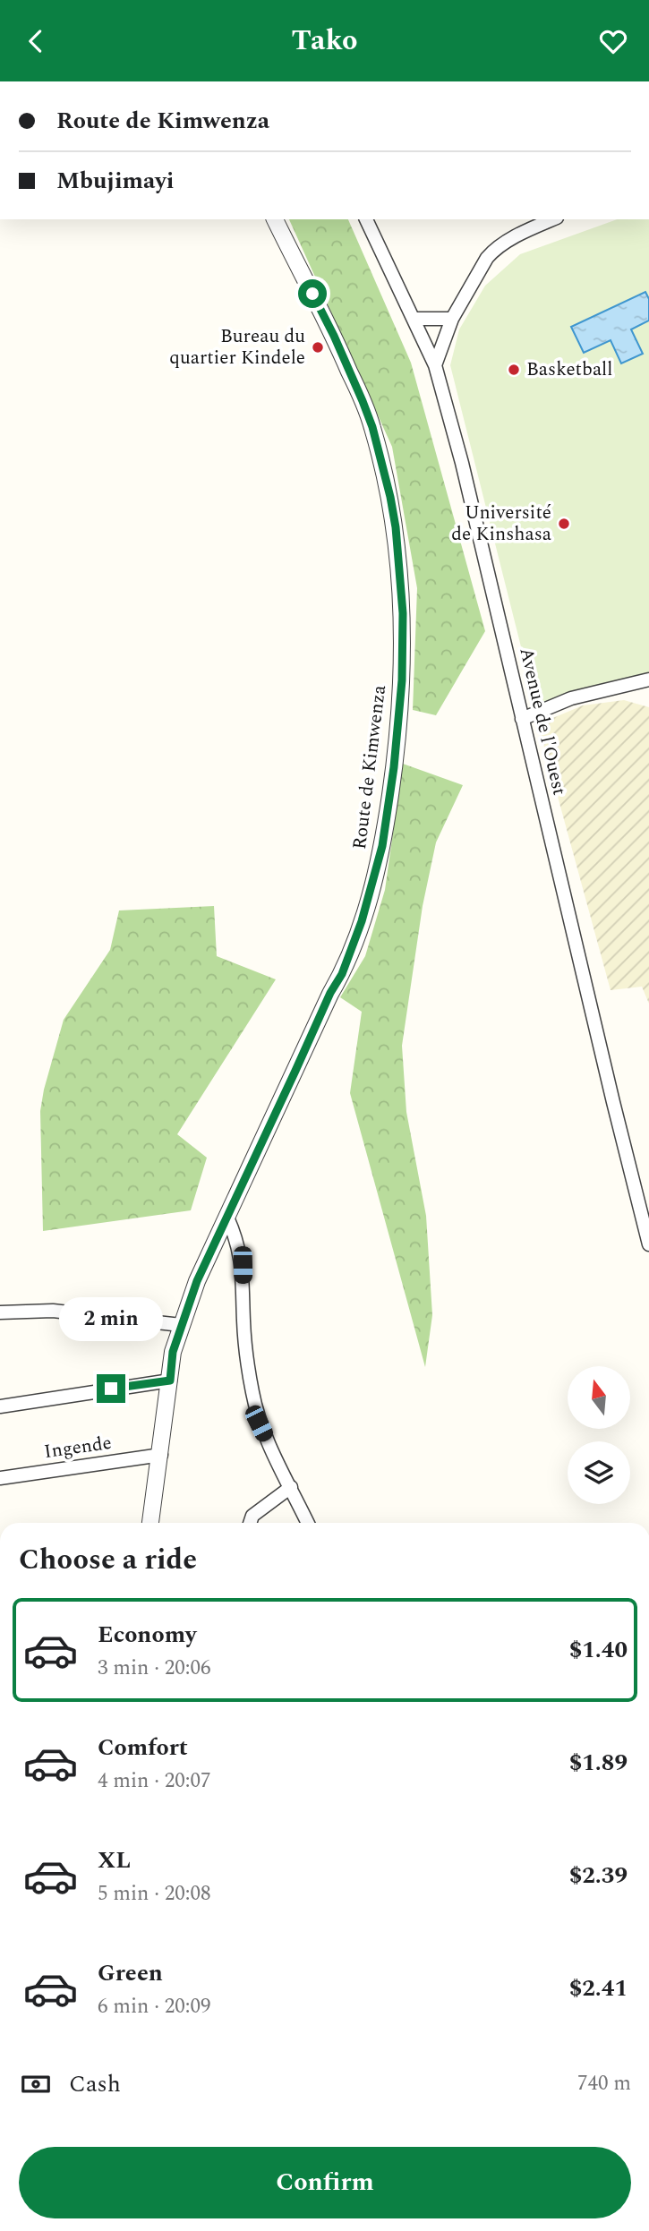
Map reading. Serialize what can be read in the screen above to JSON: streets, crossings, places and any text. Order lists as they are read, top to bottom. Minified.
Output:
{"streets":{"street":["Avenue de l'Ouest","Route de Kimwenza","Ingende"]},"crossings":[["Route de Kimwenza","Ingende"]],"places":["Bureau du quartier Kindele","Basketball","Université de Kinshasa"],"north":"top","page":{"header":"Tako","banner":["Route de Kimwenza","Mbujimayi"],"bubble":"2 min","heading":"Choose a ride","list":[{"name":"Economy","note":"3 min · 20:06","value":"$1.40"},{"name":"Comfort","note":"4 min · 20:07","value":"$1.89"},{"name":"XL","note":"5 min · 20:08","value":"$2.39"},{"name":"Green","note":"6 min · 20:09","value":"$2.41"}],"pay":["Cash","740 m"],"buttons":"Confirm"}}
